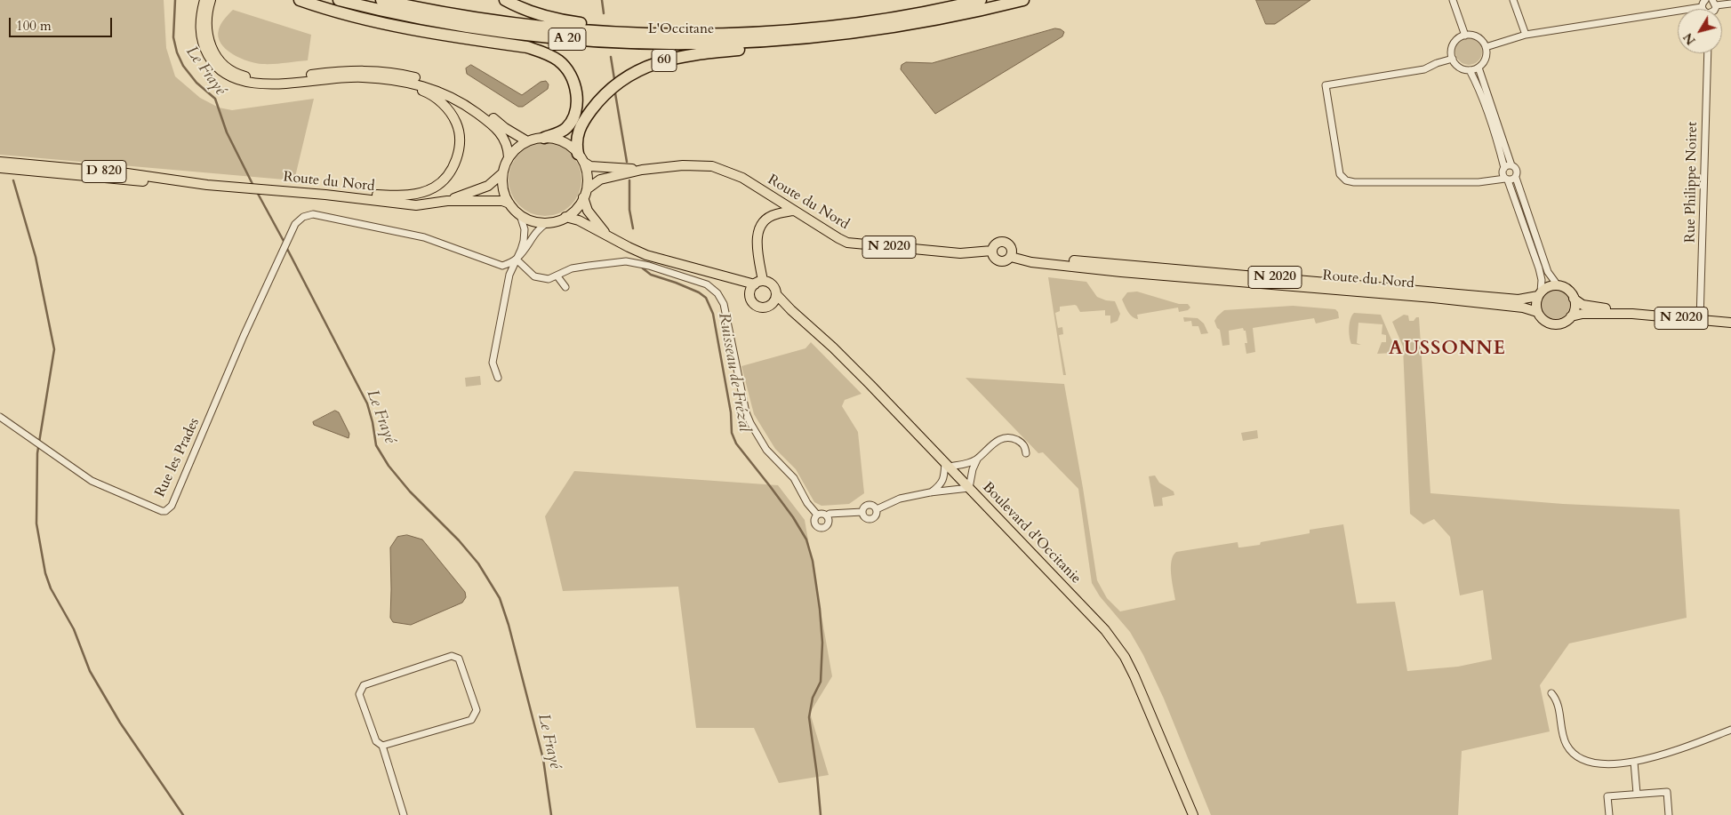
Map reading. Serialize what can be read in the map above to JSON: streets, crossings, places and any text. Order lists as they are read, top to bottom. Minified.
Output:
{"streets":{"highway":["L'Occitane","A 20","60"],"main road":["D 820","Route du Nord","N 2020","Boulevard d'Occitanie"],"street":["Rue Philippe Noiret","Rue les Prades"]},"crossings":[["L'Occitane","60"],["60","Route du Nord"],["60","Boulevard d'Occitanie"],["Route du Nord","N 2020"],["Route du Nord","Boulevard d'Occitanie"],["Rue Philippe Noiret","N 2020"]],"districts":["AUSSONNE"],"water":["Le Frayé","Ruisseau de Frézal"],"scale_bar":"100 m","north":"bottom left"}
